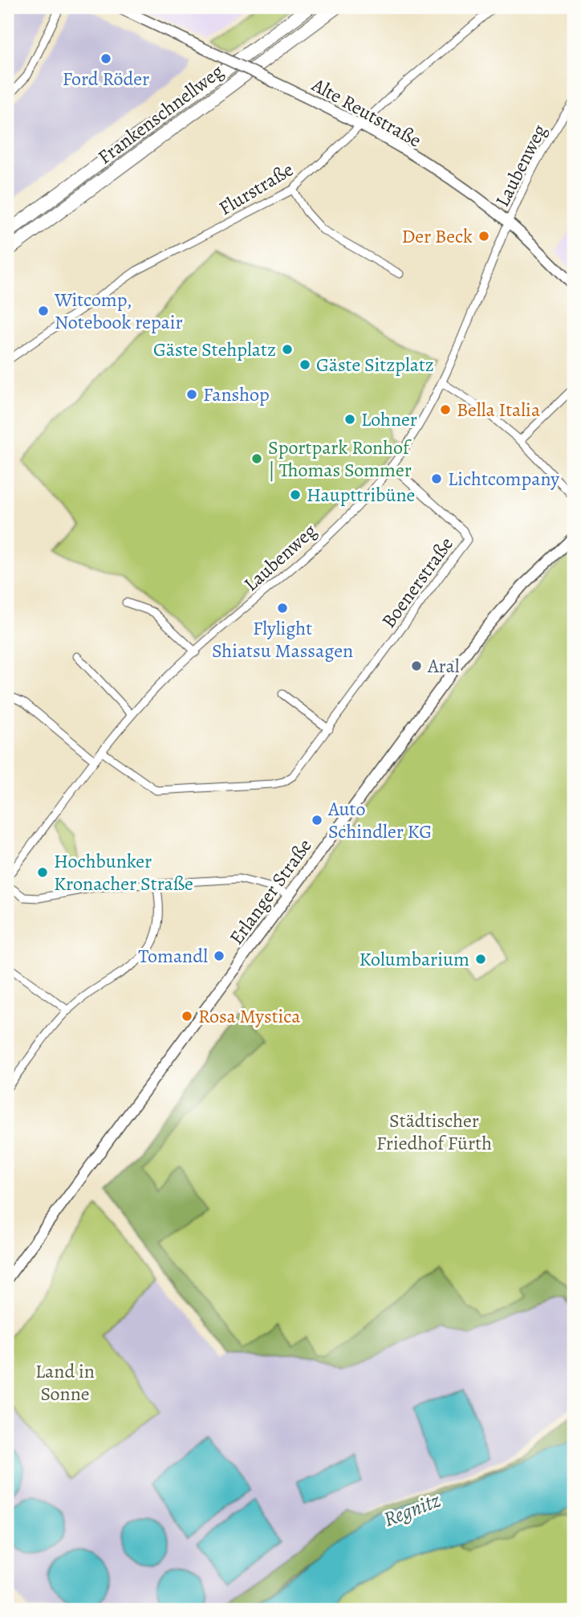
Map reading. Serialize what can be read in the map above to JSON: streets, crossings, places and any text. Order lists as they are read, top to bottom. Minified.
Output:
{"streets":{"highway":["Frankenschnellweg"],"main road":["Alte Reutstraße","Erlanger Straße"],"street":["Laubenweg","Flurstraße","Boenerstraße"]},"crossings":[["Alte Reutstraße","Laubenweg"],["Alte Reutstraße","Flurstraße"],["Laubenweg","Boenerstraße"]],"water":["Regnitz"],"parks":["Städtischer Friedhof Fürth","Land in Sonne"],"places":["Ford Röder","Der Beck","Witcomp, Notebook repair","Gäste Stehplatz","Gäste Sitzplatz","Fanshop","Bella Italia","Lohner","Sportpark Ronhof | Thomas Sommer","Lichtcompany","Haupttribüne","Flylight Shiatsu Massagen","Aral","Auto Schindler KG","Hochbunker Kronacher Straße","Tomandl","Kolumbarium","Rosa Mystica"]}
